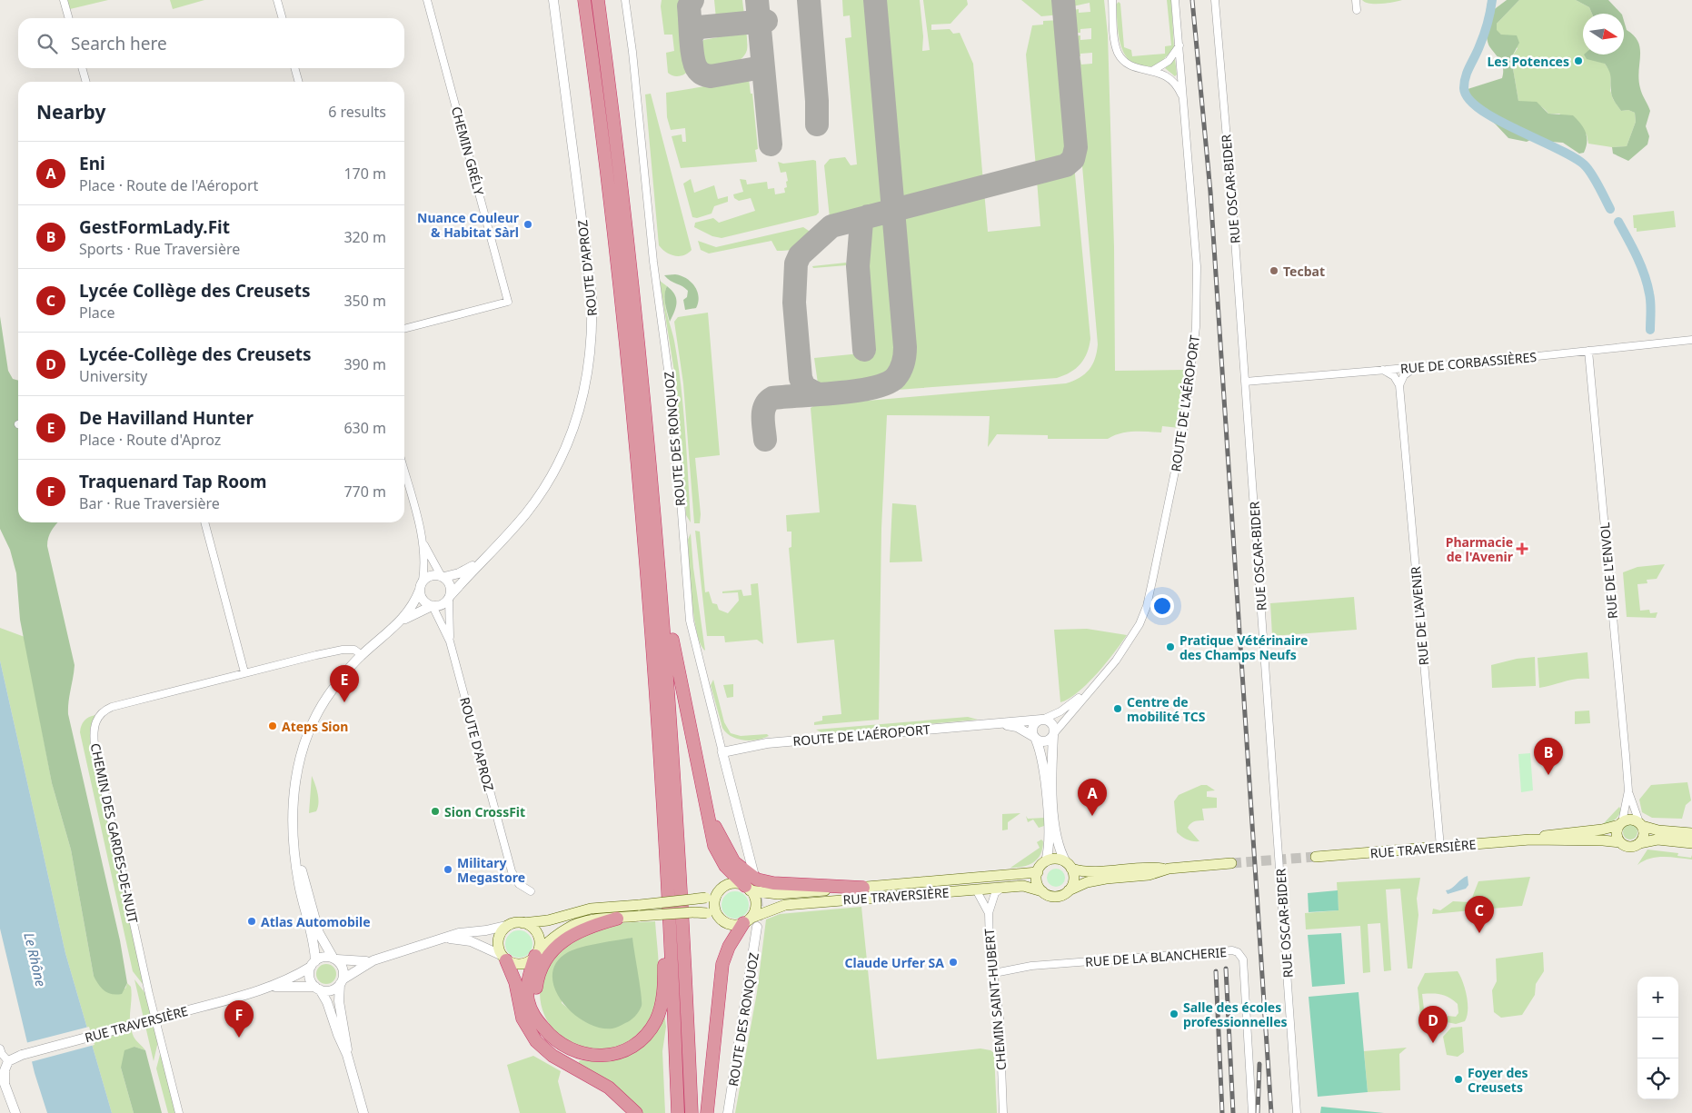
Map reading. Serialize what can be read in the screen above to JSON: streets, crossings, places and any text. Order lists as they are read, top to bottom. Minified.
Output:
{"streets":{"main road":["RUE TRAVERSIÈRE"],"street":["CHEMIN GRÉLY","RUE OSCAR-BIDER","ROUTE D'APROZ","RUE DE CORBASSIÈRES","ROUTE DE L'AÉROPORT","ROUTE DES RONQUOZ","RUE DE L'ENVOL","RUE DE L'AVENIR","CHEMIN DES GARDES-DE-NUIT","RUE DE LA BLANCHERIE","CHEMIN SAINT-HUBERT"]},"crossings":[["RUE OSCAR-BIDER","RUE DE CORBASSIÈRES"],["RUE DE CORBASSIÈRES","RUE DE L'ENVOL"],["ROUTE DE L'AÉROPORT","ROUTE DES RONQUOZ"],["ROUTE DES RONQUOZ","RUE TRAVERSIÈRE"],["RUE DE L'ENVOL","RUE TRAVERSIÈRE"],["RUE DE L'AVENIR","RUE TRAVERSIÈRE"],["RUE TRAVERSIÈRE","CHEMIN SAINT-HUBERT"],["RUE DE LA BLANCHERIE","CHEMIN SAINT-HUBERT"]],"water":["Le Rhône"],"places":{"other":["Les Potences","Nuance Couleur & Habitat Sàrl","Tecbat","Pratique Vétérinaire des Champs Neufs","Centre de mobilité TCS","Ateps Sion","Sion CrossFit","Military Megastore","Atlas Automobile","Claude Urfer SA","Salle des écoles professionnelles","Foyer des Creusets"],"health":["Pharmacie de l'Avenir"]},"north":"right","page":{"search":"Search here","heading":["Nearby","6 results"],"list":[{"mark":"A","name":"Eni","note":"Place · Route de l'Aéroport","value":"170 m"},{"mark":"B","name":"GestFormLady.Fit","note":"Sports · Rue Traversière","value":"320 m"},{"mark":"C","name":"Lycée Collège des Creusets","note":"Place","value":"350 m"},{"mark":"D","name":"Lycée-Collège des Creusets","note":"University","value":"390 m"},{"mark":"E","name":"De Havilland Hunter","note":"Place · Route d'Aproz","value":"630 m"},{"mark":"F","name":"Traquenard Tap Room","note":"Bar · Rue Traversière","value":"770 m"}],"pins":["E","B","A","C","F","D"],"map_buttons":["+","−"]}}
